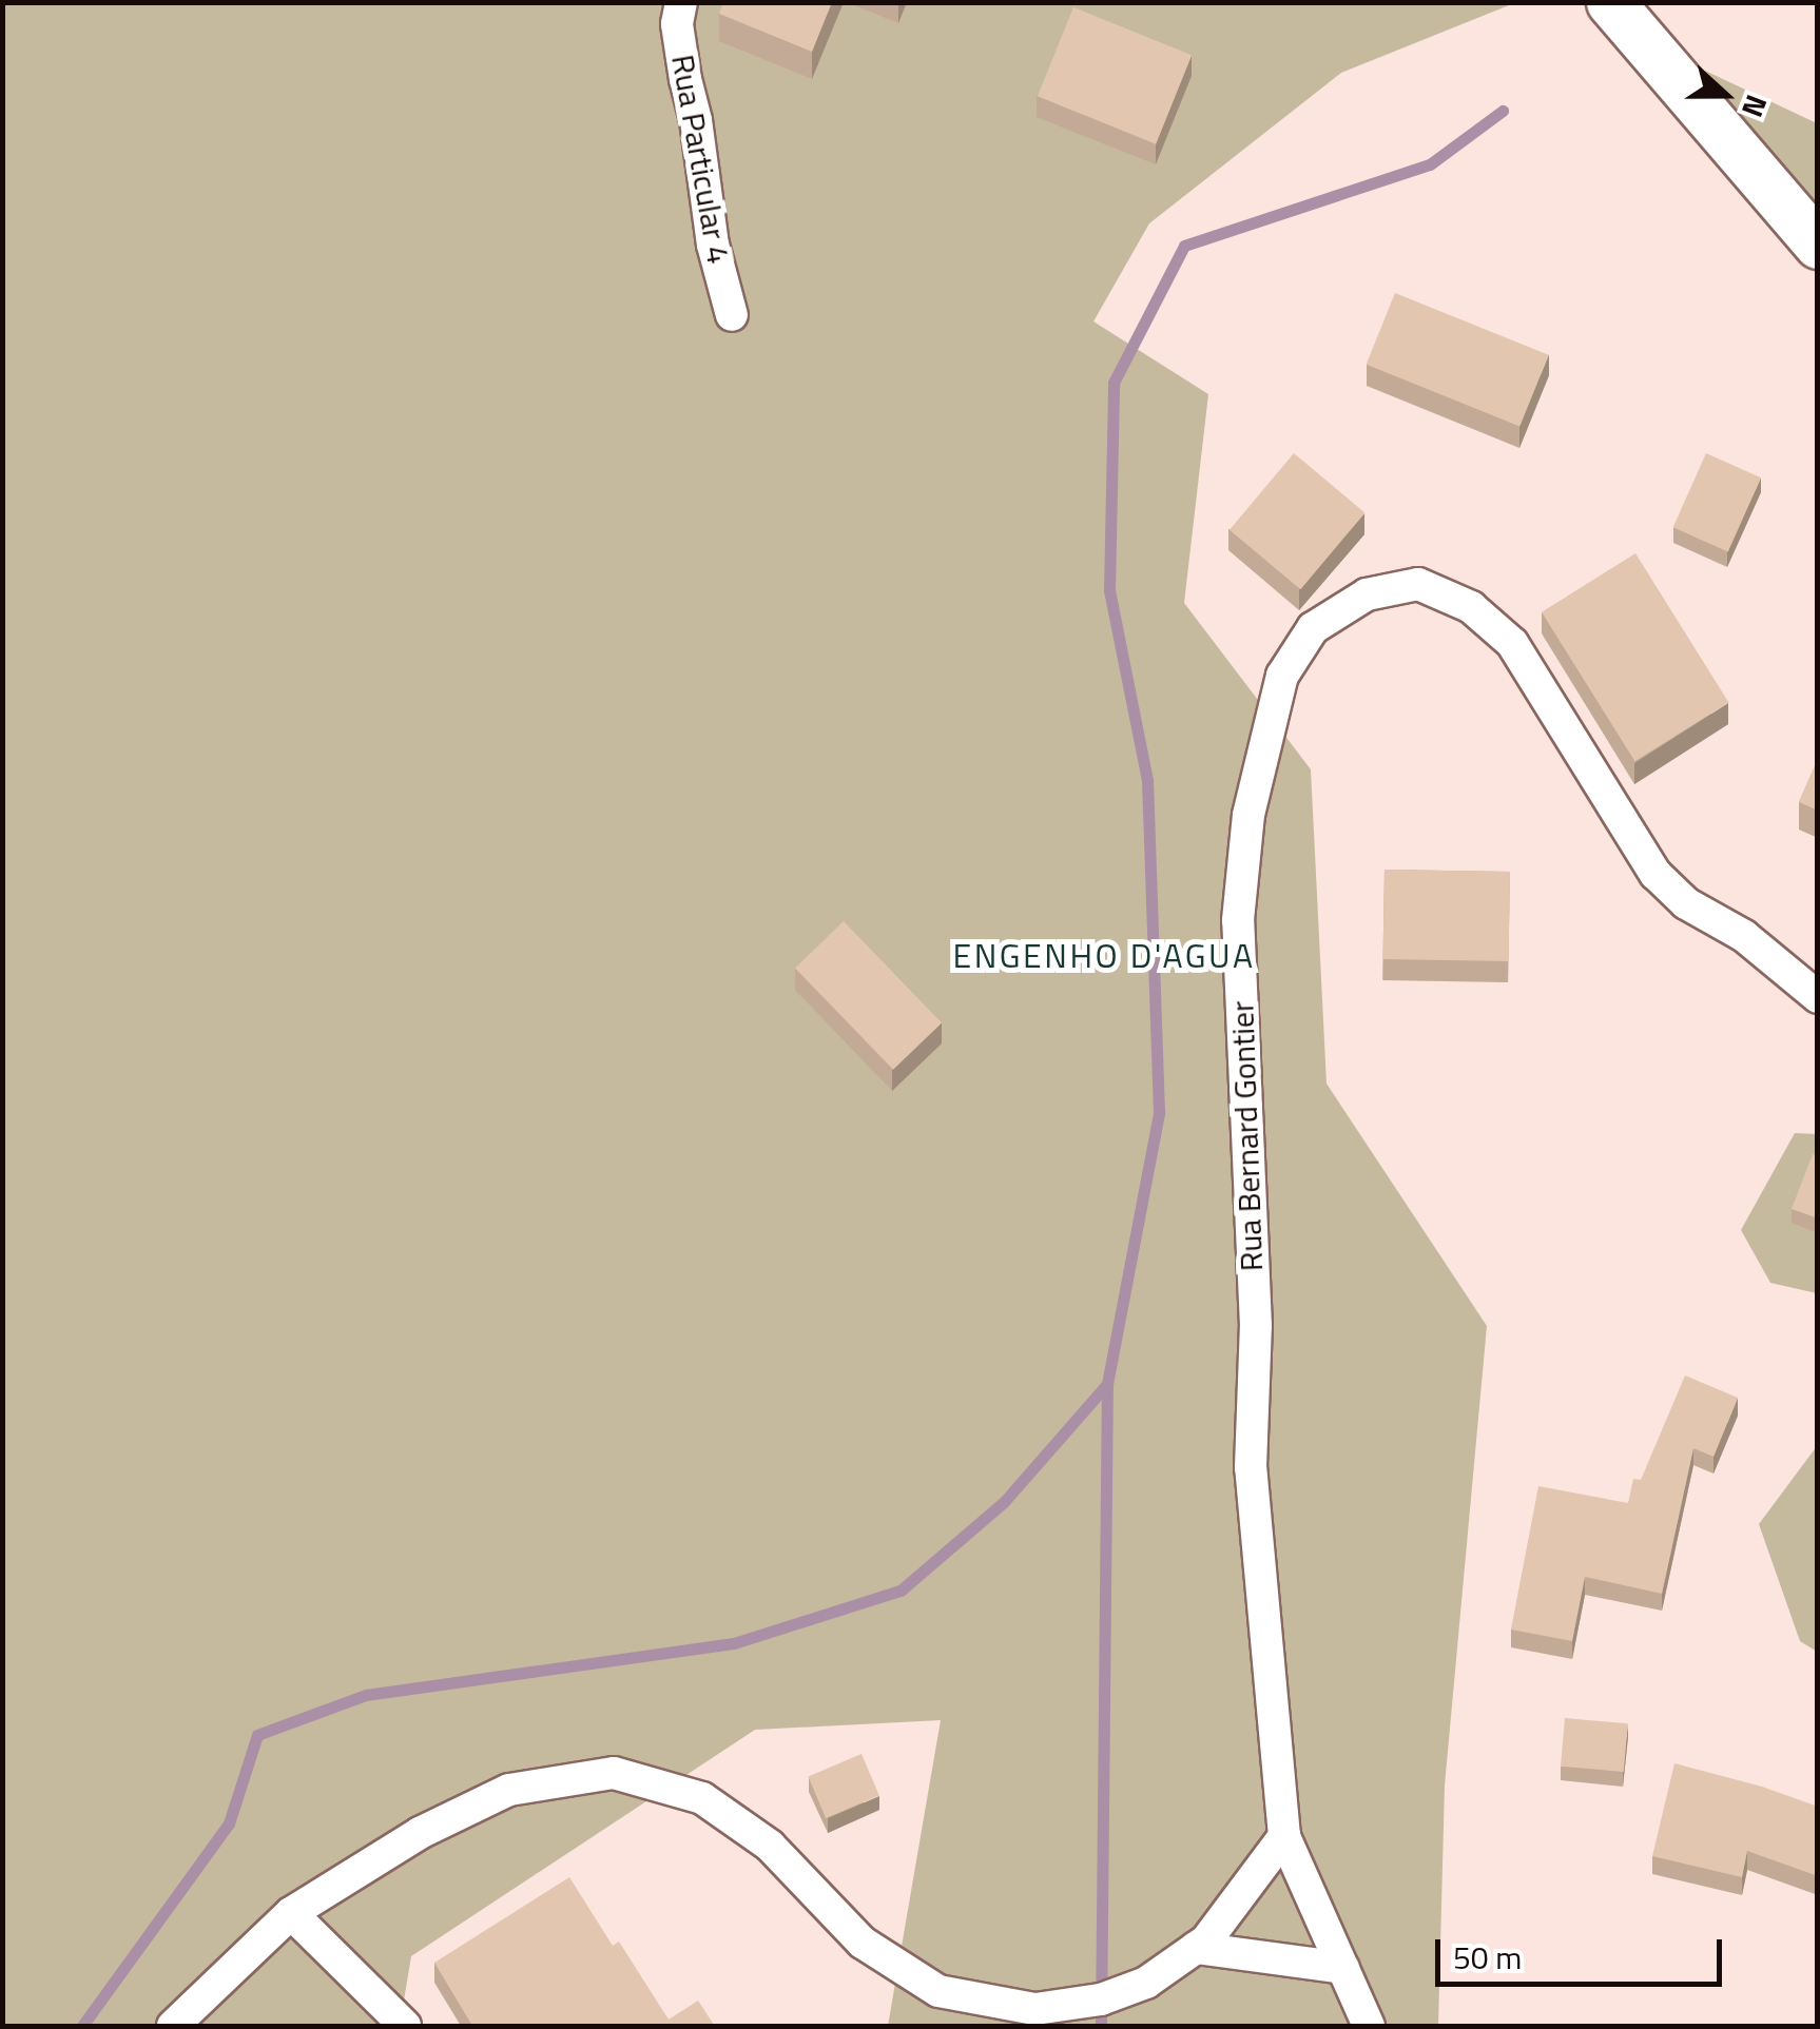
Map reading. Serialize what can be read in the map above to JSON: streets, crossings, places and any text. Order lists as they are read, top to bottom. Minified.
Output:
{"streets":{"street":["Rua Particular 4","Rua Bernard Gontier"]},"districts":["ENGENHO D'AGUA"],"scale_bar":"50 m","north":"right"}
